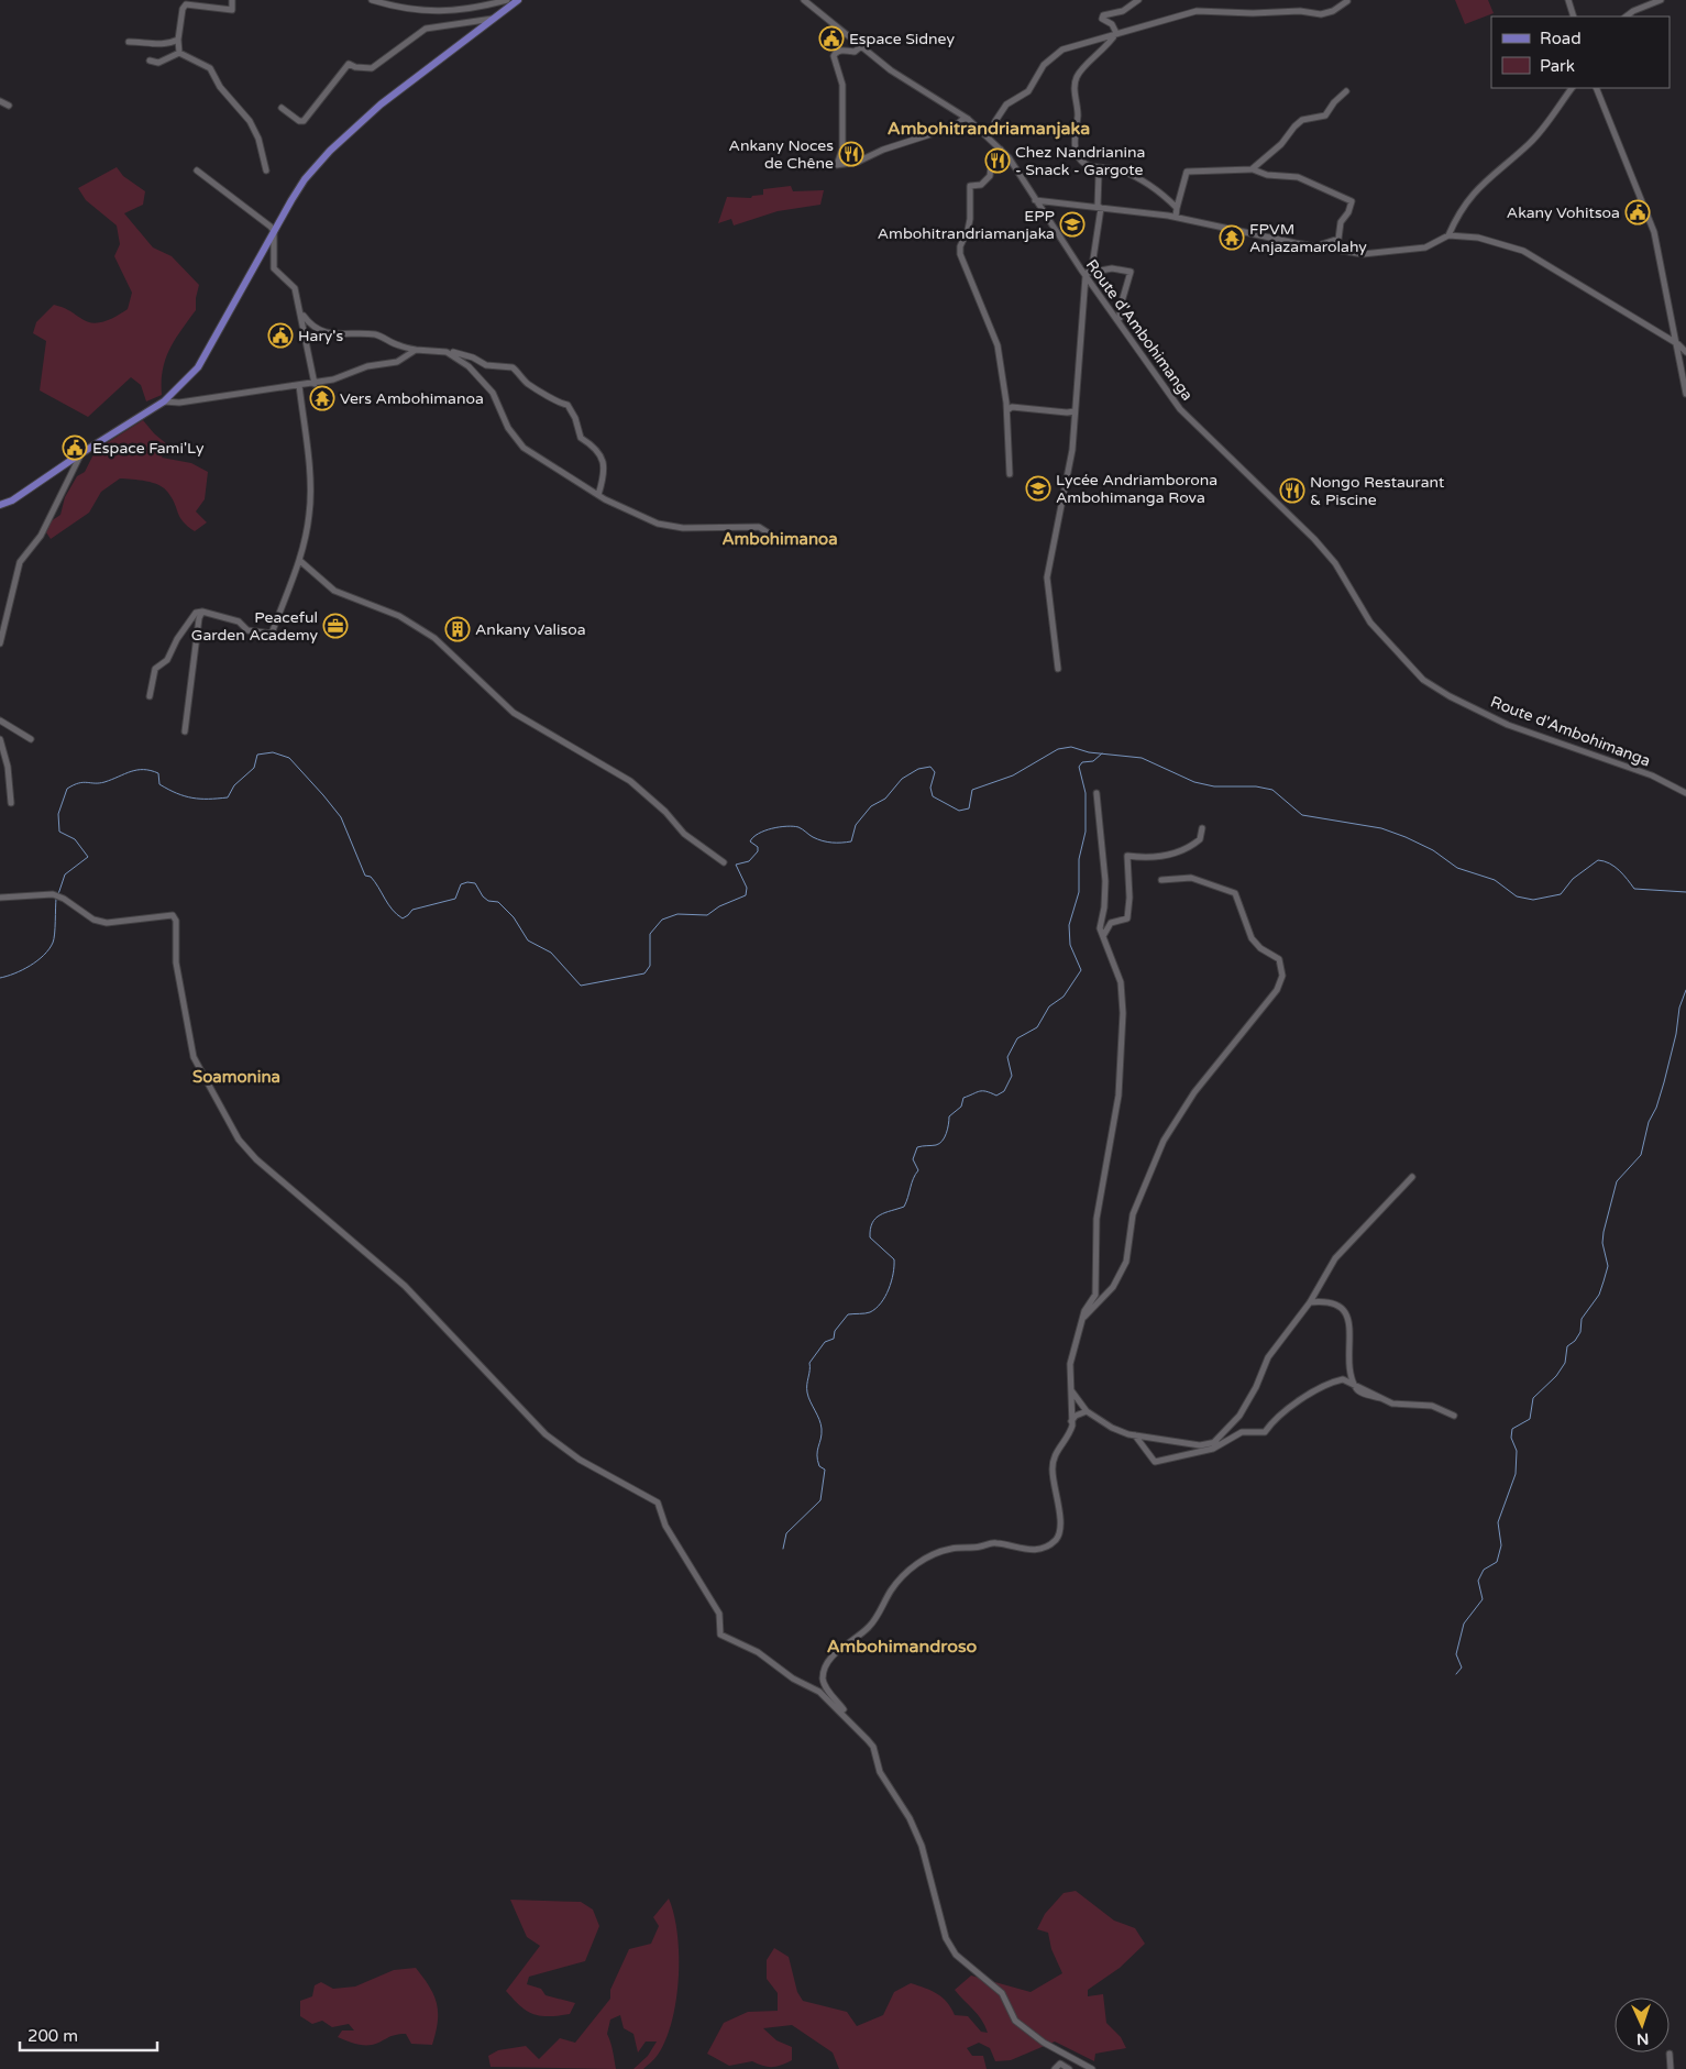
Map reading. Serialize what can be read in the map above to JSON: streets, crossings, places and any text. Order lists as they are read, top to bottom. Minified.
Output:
{"streets":{"street":["Route d'Ambohimanga"]},"districts":["Ambohitrandriamanjaka","Ambohimanoa","Soamonina","Ambohimandroso"],"places":{"public building":["Espace Sidney","Akany Vohitsoa","Hary's","Espace Fami'Ly"],"restaurant":["Ankany Noces de Chêne","Chez Nandrianina - Snack - Gargote","Nongo Restaurant & Piscine"],"school or university":["EPP Ambohitrandriamanjaka","Lycée Andriamborona Ambohimanga Rova"],"temple":["FPVM Anjazamarolahy","Vers Ambohimanoa"],"office":["Peaceful Garden Academy"],"building":["Ankany Valisoa"]},"legend":["Road","Park"],"scale_bar":"200 m","north":"bottom"}
